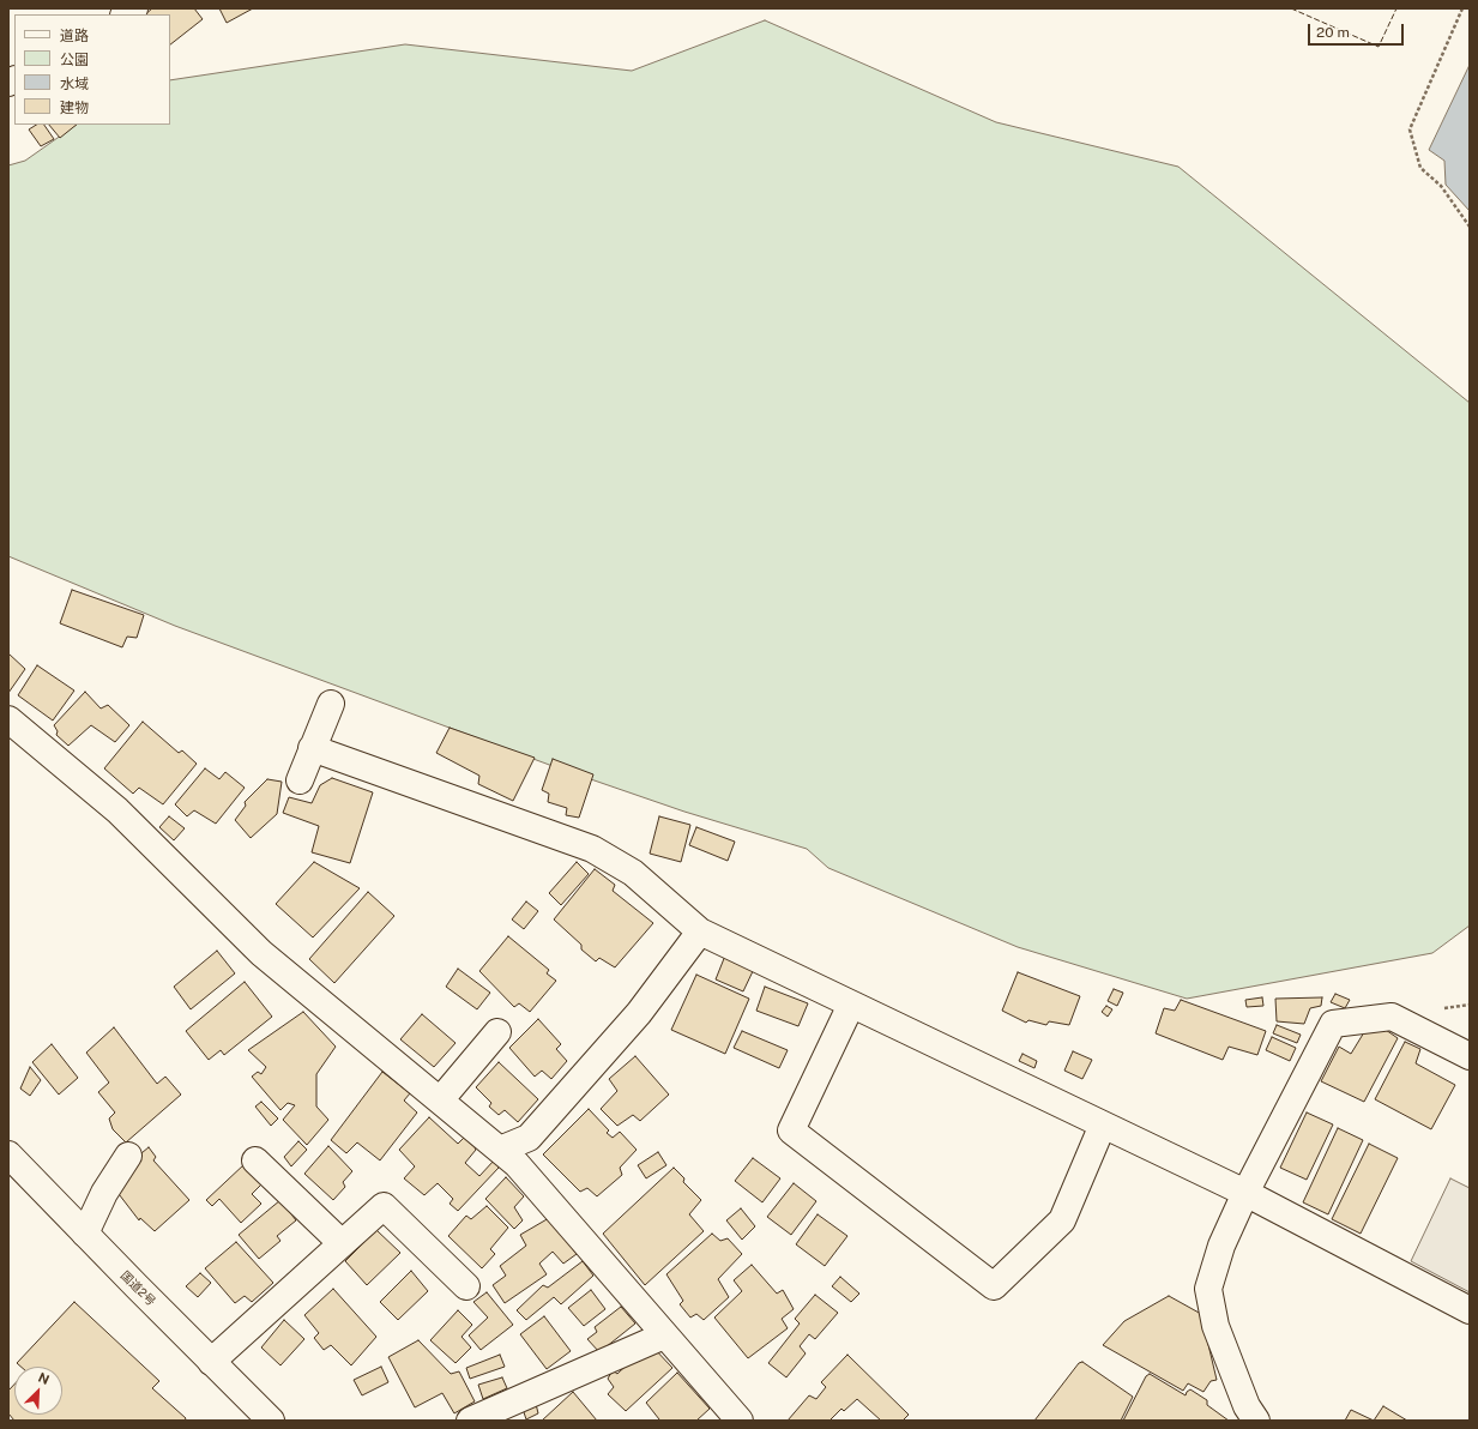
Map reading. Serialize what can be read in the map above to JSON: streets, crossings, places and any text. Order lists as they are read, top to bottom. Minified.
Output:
{"streets":{"main road":["国道2号"]},"legend":["道路","公園","水域","建物"],"scale_bar":"20 m","north":"top right"}
